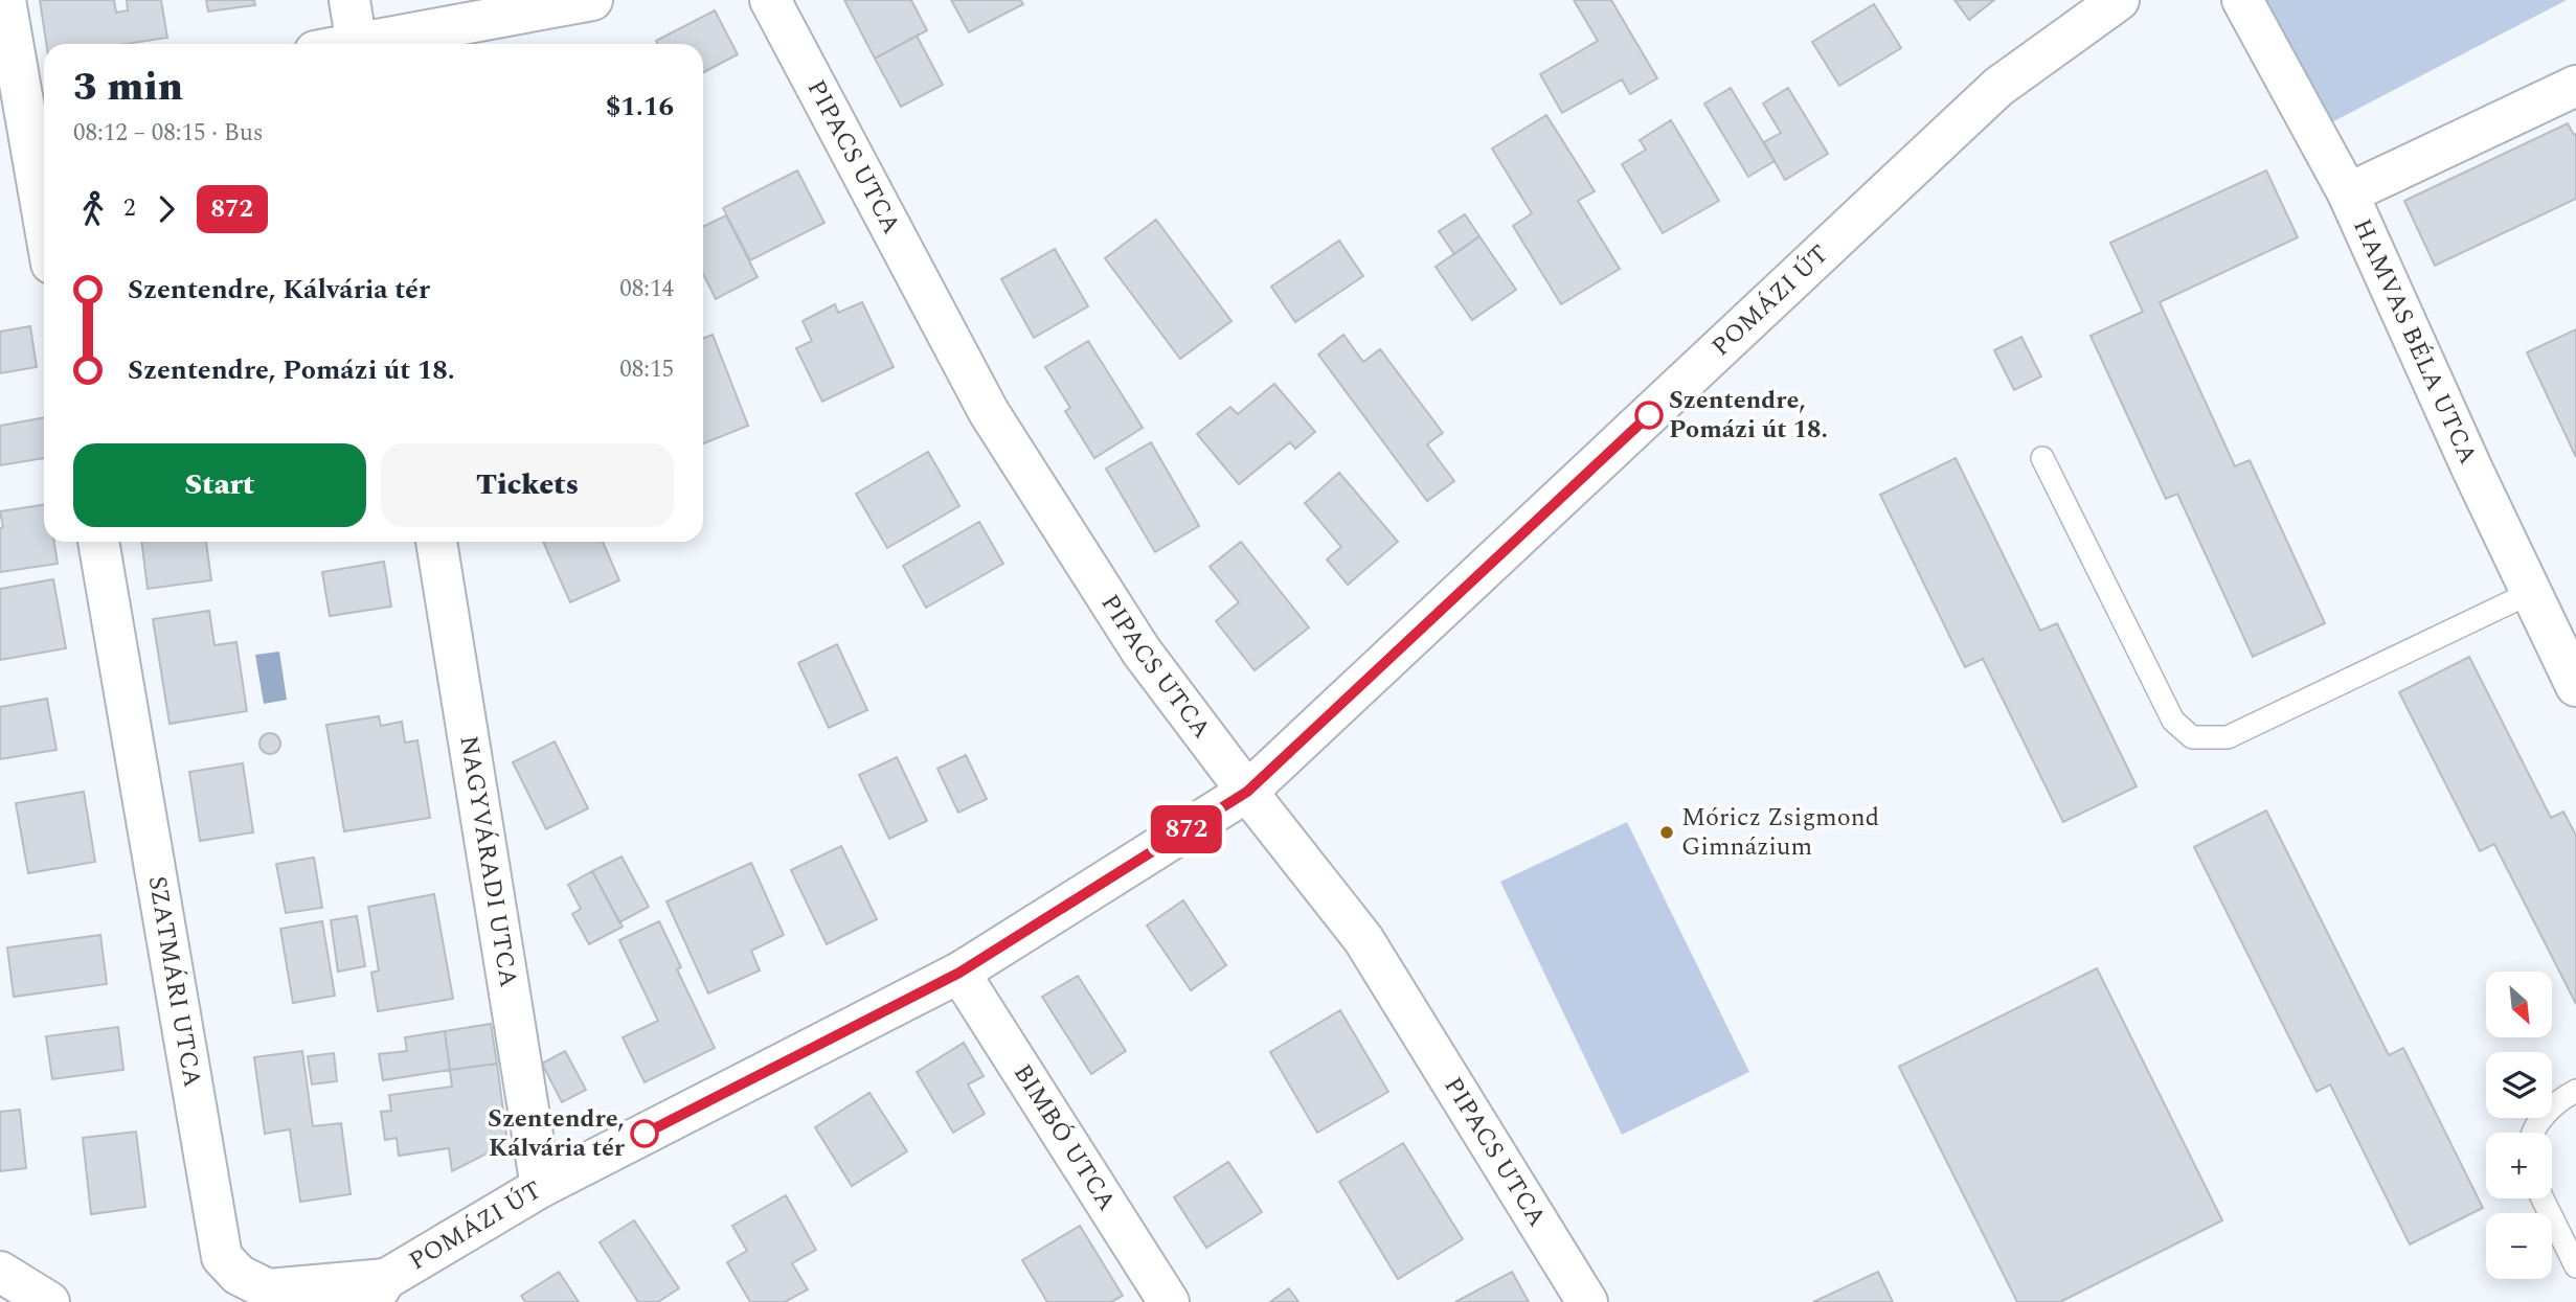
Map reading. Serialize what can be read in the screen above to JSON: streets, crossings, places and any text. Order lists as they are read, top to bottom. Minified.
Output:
{"streets":{"street":["PIPACS UTCA","POMÁZI ÚT","HAMVAS BÉLA UTCA","NAGYVÁRADI UTCA","SZATMÁRI UTCA","BIMBÓ UTCA"]},"crossings":[["PIPACS UTCA","POMÁZI ÚT"],["POMÁZI ÚT","NAGYVÁRADI UTCA"],["POMÁZI ÚT","SZATMÁRI UTCA"],["POMÁZI ÚT","BIMBÓ UTCA"]],"places":["Szentendre, Pomázi út 18.","Móricz Zsigmond Gimnázium","Szentendre, Kálvária tér"],"lines":["bus line 872"],"north":"bottom right","page":{"on_map":"872","heading":["3 min","08:12 – 08:15 · Bus","$1.16"],"legs":["2","872"],"list":[{"name":"Szentendre, Kálvária tér","value":"08:14"},{"name":"Szentendre, Pomázi út 18.","value":"08:15"}],"buttons":["Start","Tickets"],"map_buttons":["+","−"]}}
